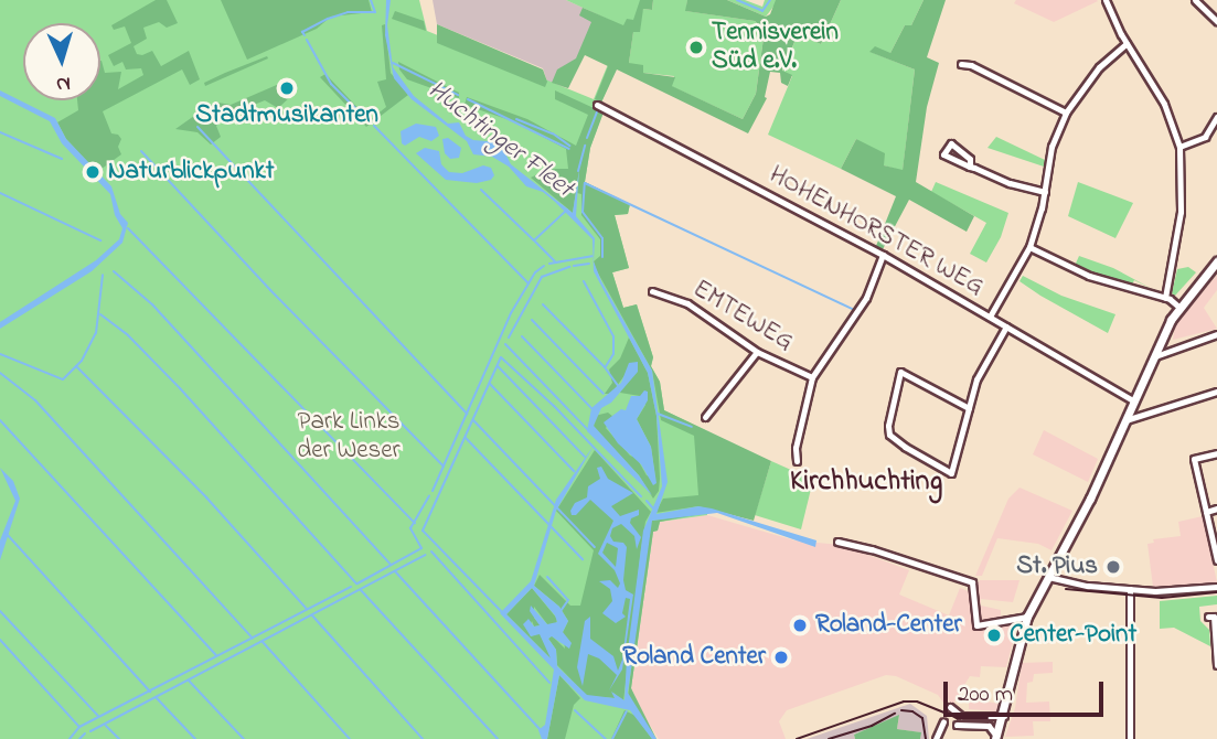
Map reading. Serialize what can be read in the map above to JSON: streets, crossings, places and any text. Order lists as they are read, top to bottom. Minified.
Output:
{"streets":{"street":["HOHENHORSTER WEG","EMTEWEG"]},"districts":["Kirchhuchting"],"water":["Huchtinger Fleet"],"parks":["Park Links der Weser"],"places":["Tennisverein Süd e.V.","Stadtmusikanten","Naturblickpunkt","St. Pius","Roland-Center","Center-Point","Roland Center"],"scale_bar":"200 m","north":"bottom"}
